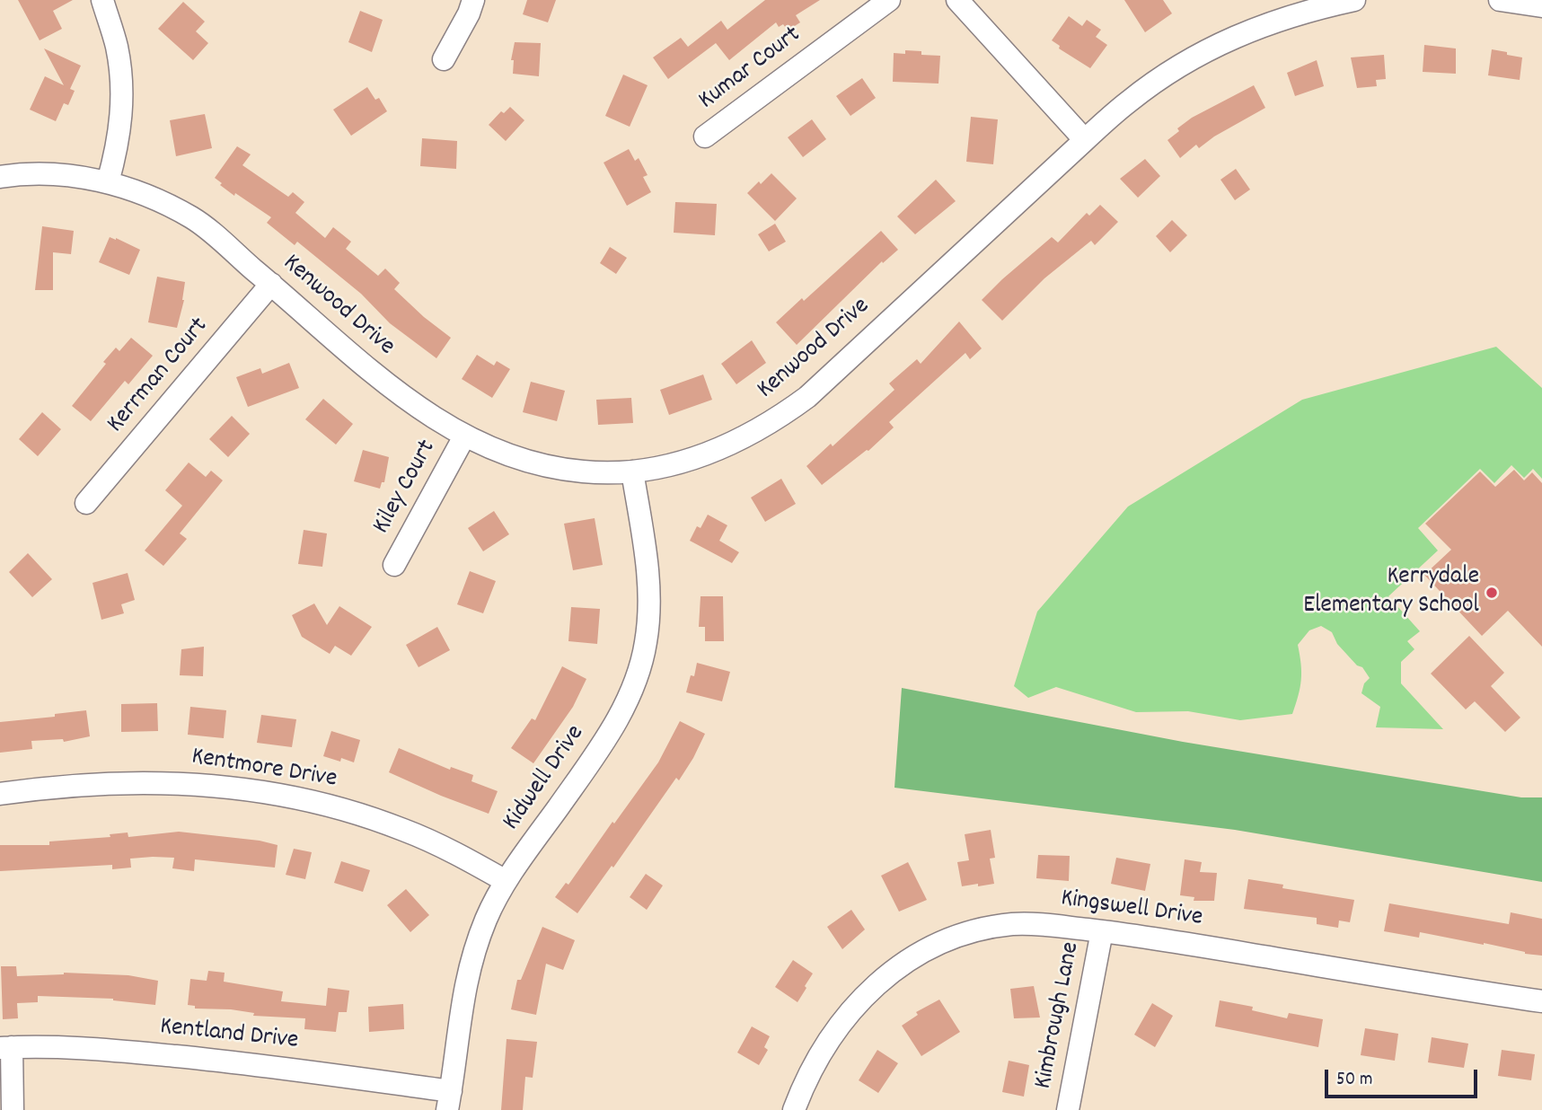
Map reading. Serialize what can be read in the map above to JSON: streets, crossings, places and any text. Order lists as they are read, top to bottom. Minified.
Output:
{"streets":{"street":["Kumar Court","Kenwood Drive","Kerrman Court","Kiley Court","Kentmore Drive","Kidwell Drive","Kingswell Drive","Kimbrough Lane","Kentland Drive"]},"crossings":[["Kenwood Drive","Kerrman Court"],["Kenwood Drive","Kiley Court"],["Kenwood Drive","Kidwell Drive"],["Kentmore Drive","Kidwell Drive"],["Kidwell Drive","Kentland Drive"],["Kingswell Drive","Kimbrough Lane"]],"places":["Kerrydale Elementary School"],"scale_bar":"50 m"}
